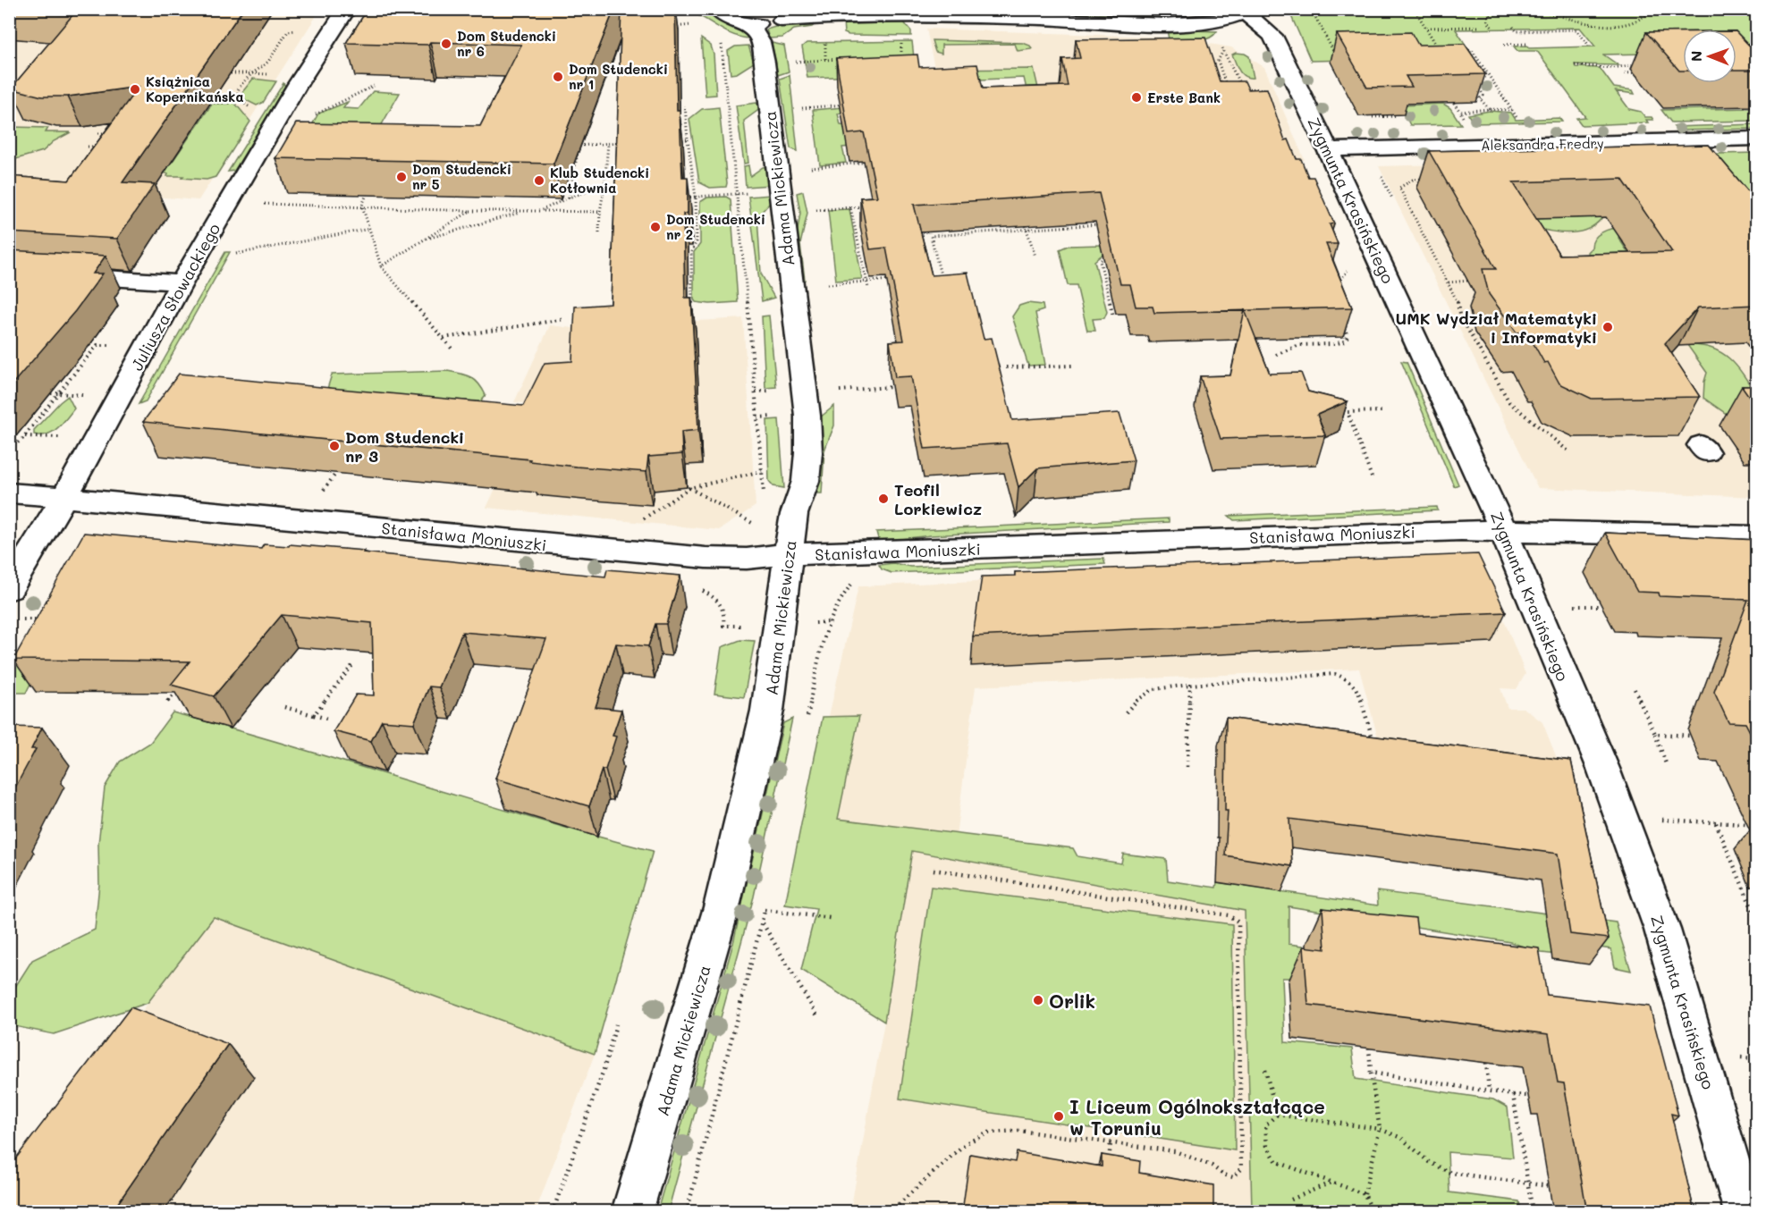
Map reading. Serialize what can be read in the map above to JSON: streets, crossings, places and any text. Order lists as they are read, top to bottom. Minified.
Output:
{"streets":{"street":["Aleksandra Fredry","Adama Mickiewicza","Zygmunta Krasińskiego","Juliusza Słowackiego","Stanisława Moniuszki"]},"crossings":[["Aleksandra Fredry","Zygmunta Krasińskiego"],["Adama Mickiewicza","Stanisława Moniuszki"],["Zygmunta Krasińskiego","Stanisława Moniuszki"],["Juliusza Słowackiego","Stanisława Moniuszki"]],"places":["Dom Studencki nr 6","Dom Studencki nr 1","Książnica Kopernikańska","Erste Bank","Dom Studencki nr 5","Klub Studencki Kotłownia","Dom Studencki nr 2","UMK Wydział Matematyki i Informatyki","Dom Studencki nr 3","Teofil Lorkiewicz","Orlik","I Liceum Ogólnokształcące w Toruniu"],"north":"left"}
